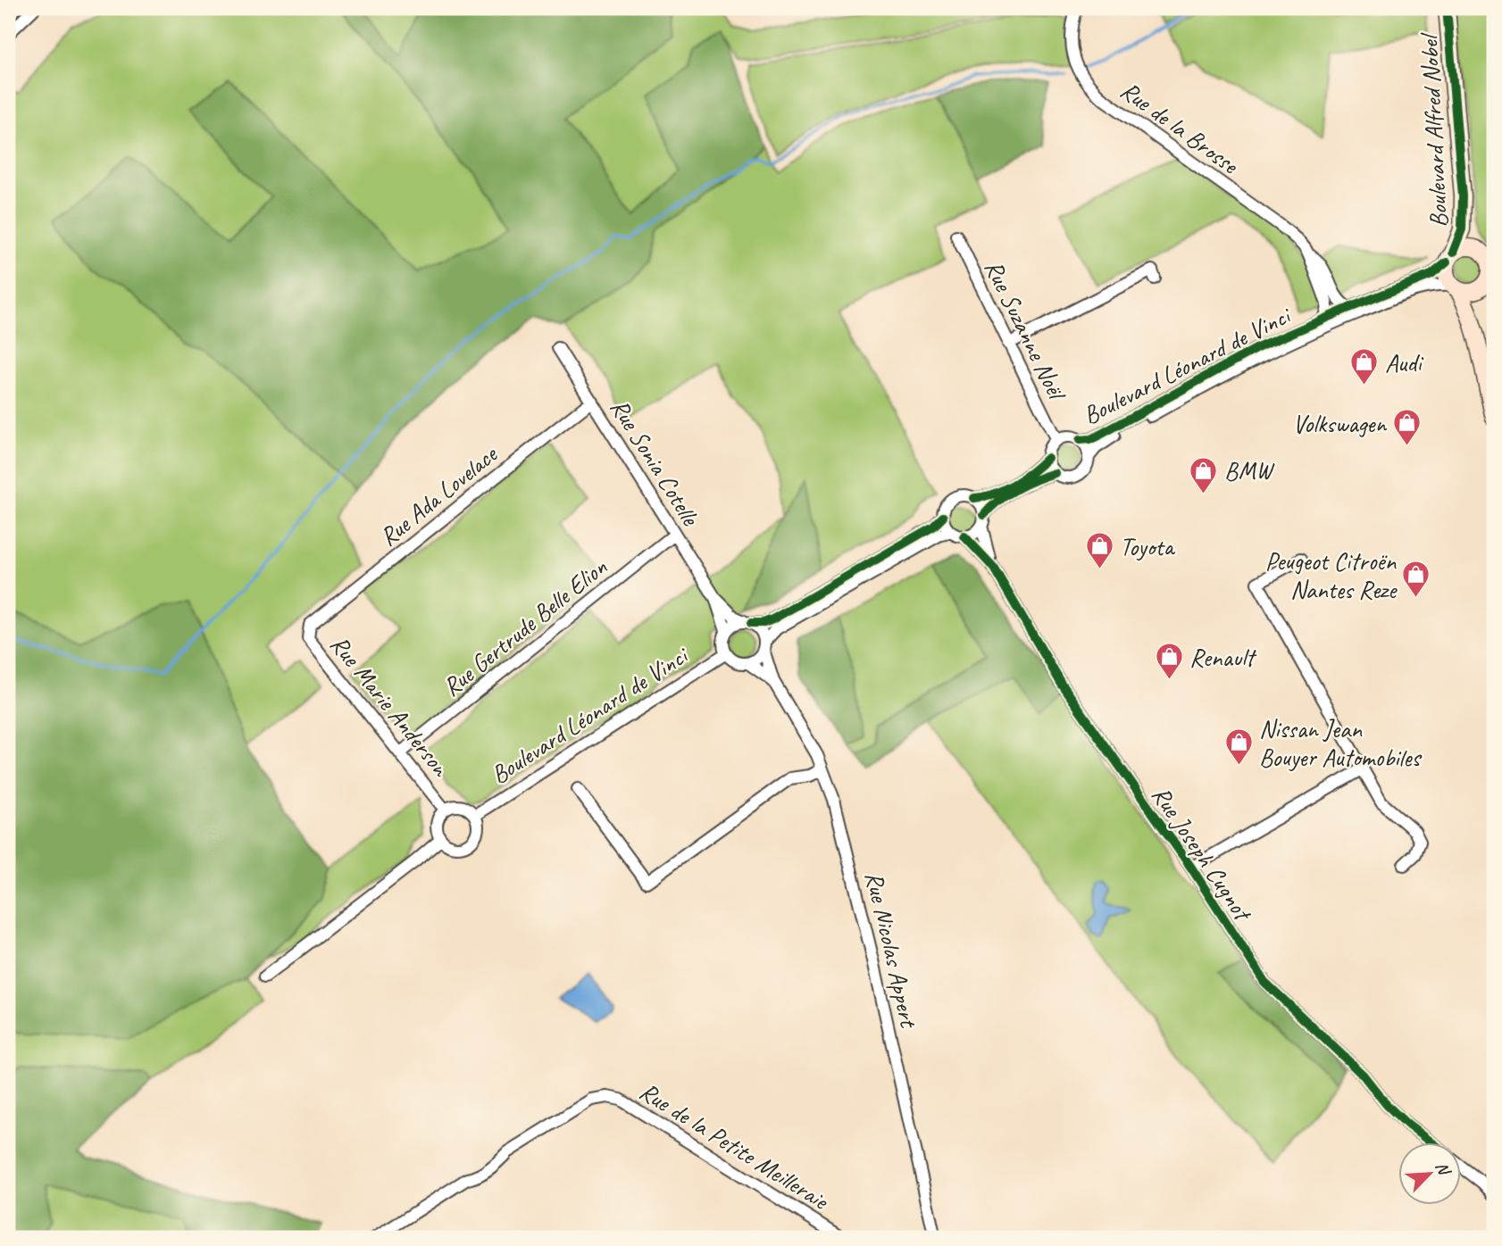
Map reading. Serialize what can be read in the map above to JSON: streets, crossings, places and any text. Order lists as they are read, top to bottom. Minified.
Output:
{"streets":{"main road":["Boulevard Alfred Nobel"],"street":["Rue de la Brosse","Rue Suzanne Noël","Boulevard Léonard de Vinci","Rue Sonia Cotelle","Rue Ada Lovelace","Rue Gertrude Belle Elion","Rue Marie Anderson","Rue Joseph Cugnot","Rue Nicolas Appert","Rue de la Petite Meilleraie"]},"crossings":[["Rue de la Brosse","Boulevard Léonard de Vinci"],["Boulevard Alfred Nobel","Boulevard Léonard de Vinci"],["Rue Suzanne Noël","Boulevard Léonard de Vinci"],["Boulevard Léonard de Vinci","Rue Marie Anderson"],["Rue Sonia Cotelle","Rue Ada Lovelace"],["Rue Sonia Cotelle","Rue Gertrude Belle Elion"],["Rue Ada Lovelace","Rue Marie Anderson"],["Rue Gertrude Belle Elion","Rue Marie Anderson"]],"places":{"shop":["Audi","Volkswagen","BMW","Toyota","Peugeot Citroën Nantes Reze","Renault","Nissan Jean Bouyer Automobiles"]},"north":"top right"}
